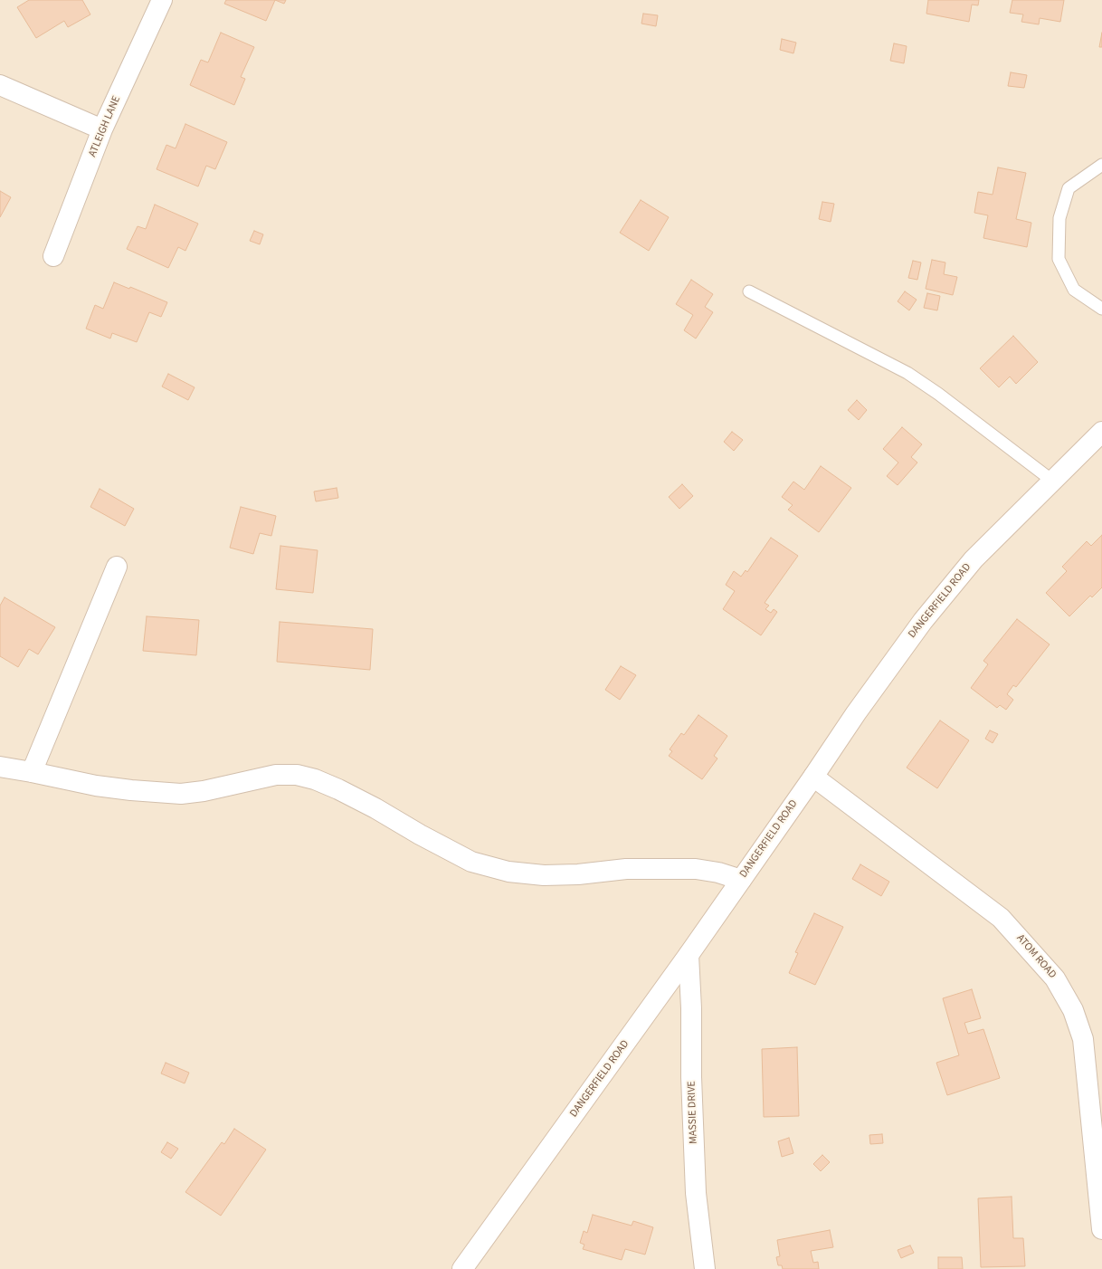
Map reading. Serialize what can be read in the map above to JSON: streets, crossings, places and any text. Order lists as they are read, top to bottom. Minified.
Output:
{"streets":{"street":["ATLEIGH LANE","DANGERFIELD ROAD","ATOM ROAD","MASSIE DRIVE"]},"crossings":[["DANGERFIELD ROAD","ATOM ROAD"],["DANGERFIELD ROAD","MASSIE DRIVE"]]}
